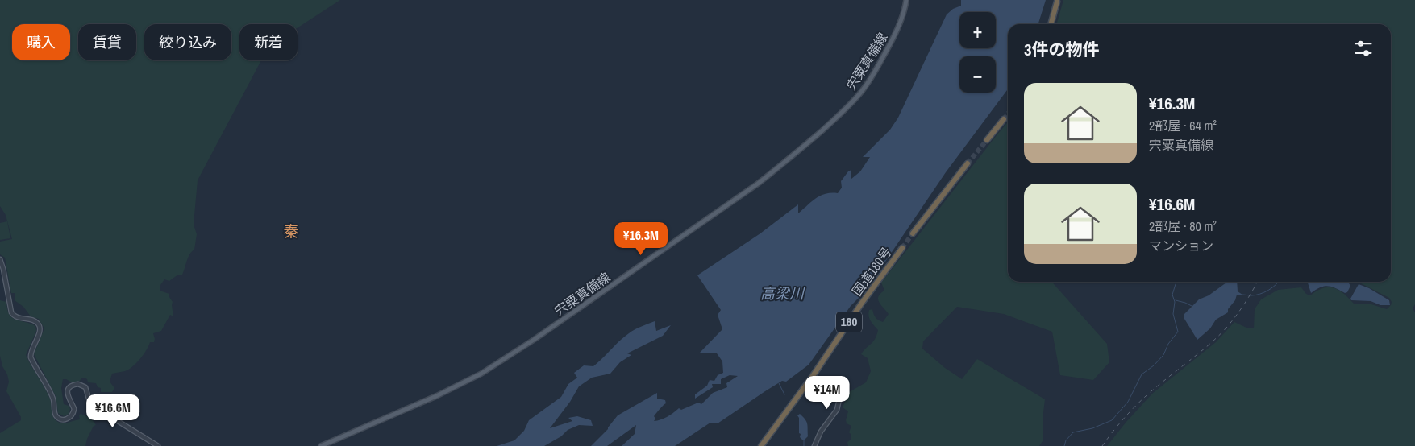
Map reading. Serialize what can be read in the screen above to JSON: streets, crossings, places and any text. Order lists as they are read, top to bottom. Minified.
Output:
{"streets":{"highway":["国道180号","180"],"main road":["宍粟真備線"]},"districts":["秦"],"water":["高梁川"],"page":{"map_buttons":["+","−"],"chip":["購入","賃貸","絞り込み","新着"],"heading":"3件の物件","list":[{"name":"¥16.3M","note":"2部屋 · 64 m² · 宍粟真備線"},{"name":"¥16.6M","note":"2部屋 · 80 m² · マンション"}],"price":["¥16.3M","¥14M","¥16.6M"]}}
